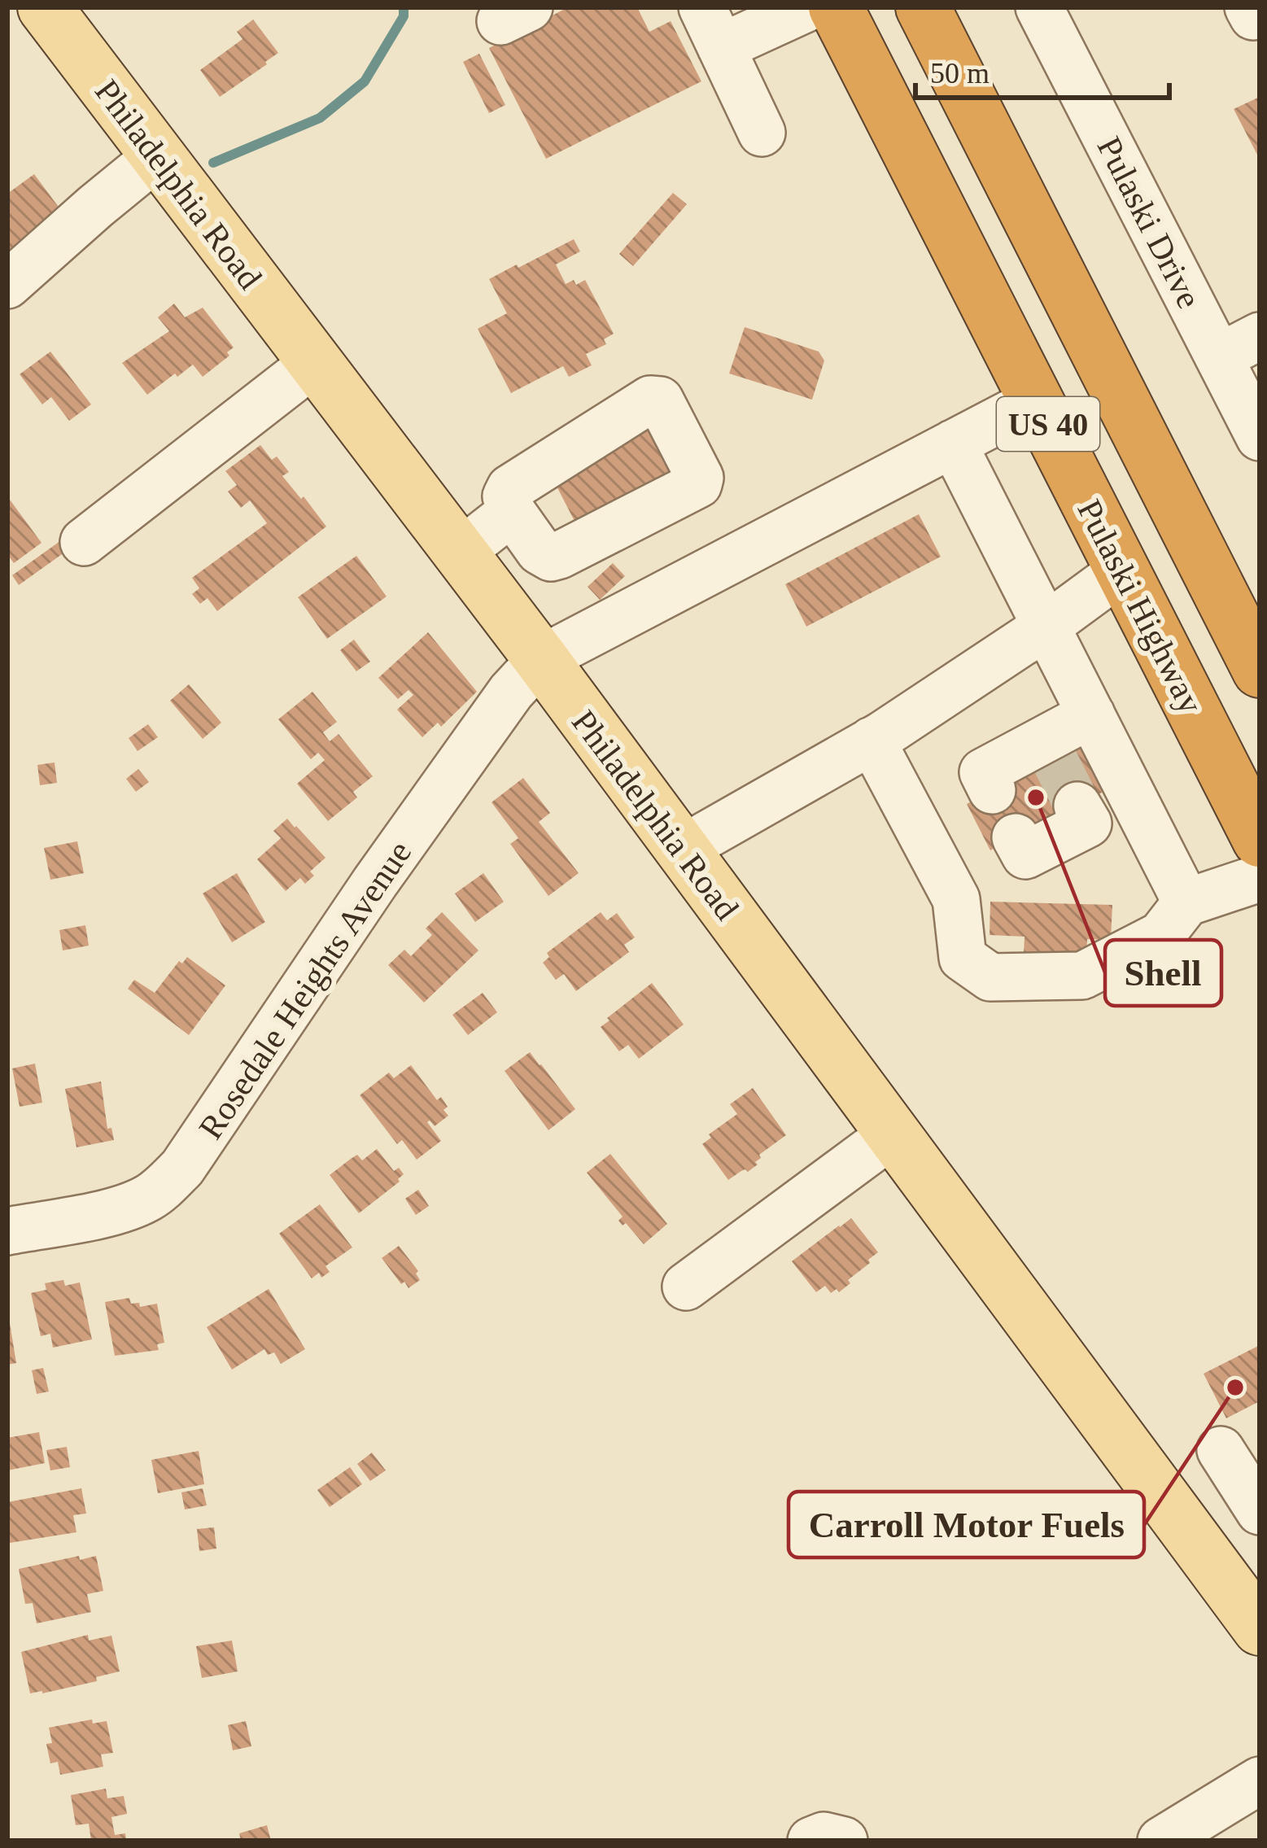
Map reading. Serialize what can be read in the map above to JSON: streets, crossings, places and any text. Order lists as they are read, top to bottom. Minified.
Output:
{"streets":{"highway":["US 40","Pulaski Highway"],"main road":["Philadelphia Road"],"street":["Pulaski Drive","Rosedale Heights Avenue"]},"crossings":[["Philadelphia Road","Rosedale Heights Avenue"]],"places":["Shell","Carroll Motor Fuels"],"scale_bar":"50 m"}
